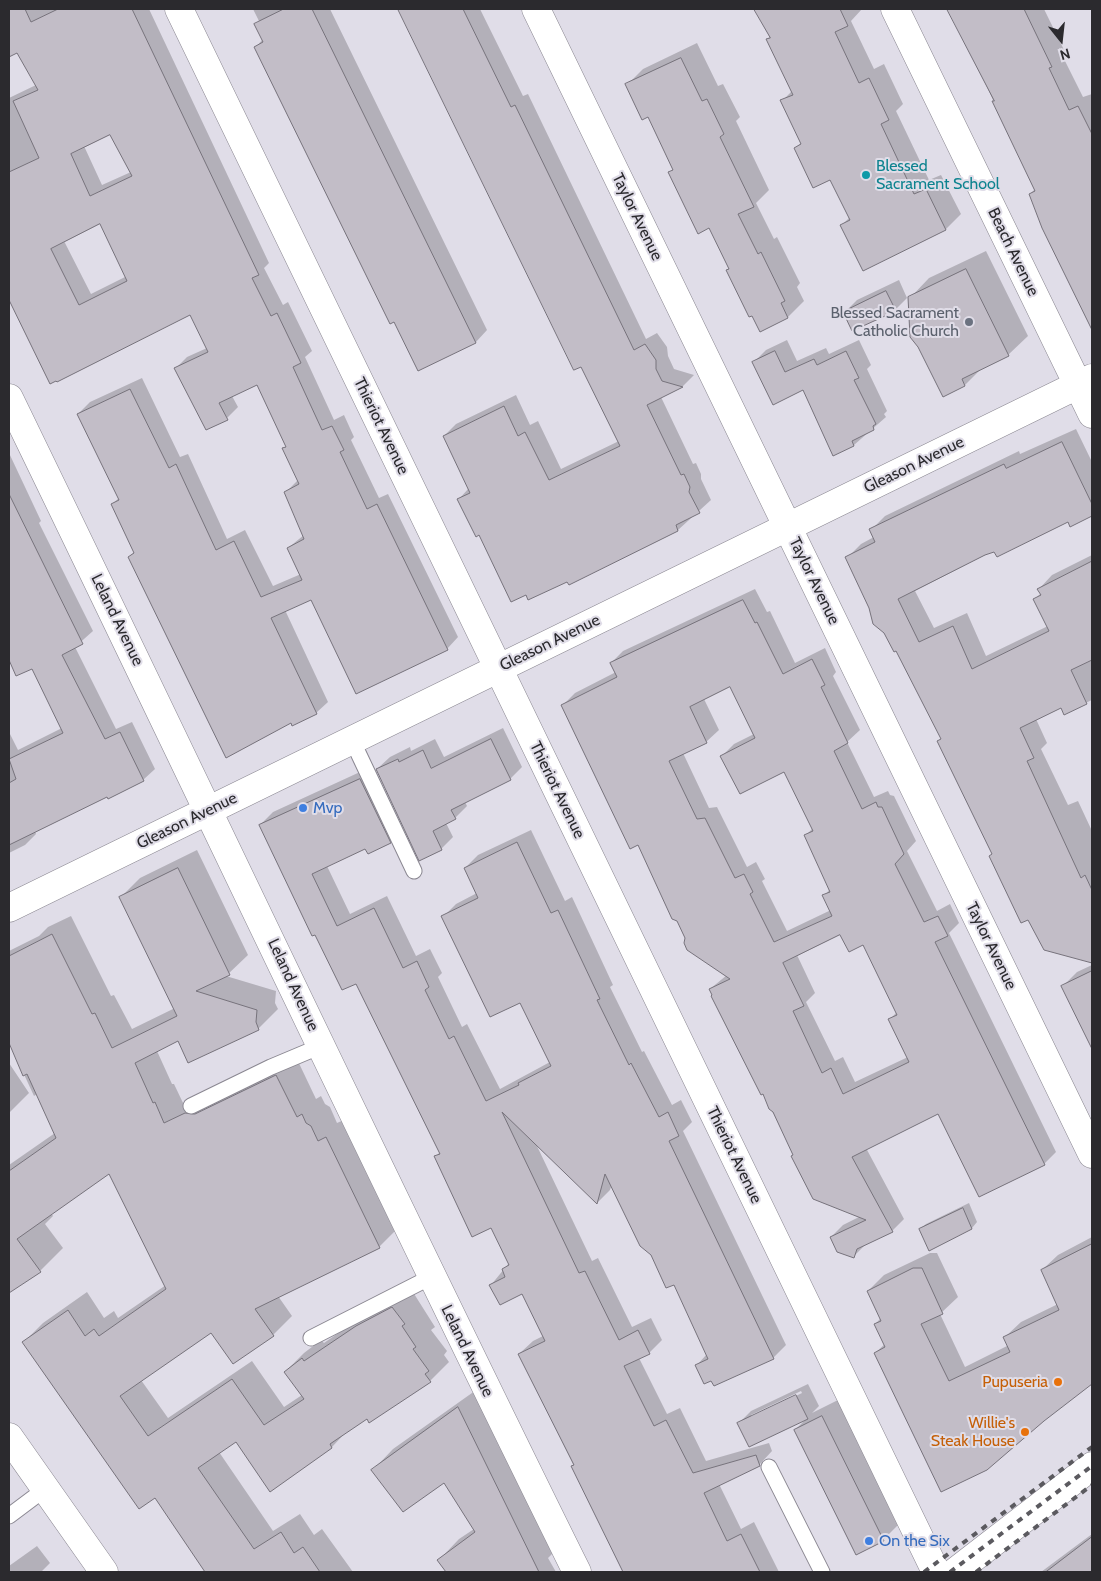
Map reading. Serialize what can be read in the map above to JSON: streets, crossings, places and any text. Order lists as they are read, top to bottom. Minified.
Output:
{"streets":{"street":["Taylor Avenue","Beach Avenue","Thieriot Avenue","Gleason Avenue","Leland Avenue"]},"crossings":[["Taylor Avenue","Gleason Avenue"],["Beach Avenue","Gleason Avenue"],["Thieriot Avenue","Gleason Avenue"],["Gleason Avenue","Leland Avenue"]],"places":["Blessed Sacrament School","Blessed Sacrament Catholic Church","Mvp","Pupuseria","Willie's Steak House","On the Six"],"north":"bottom"}
